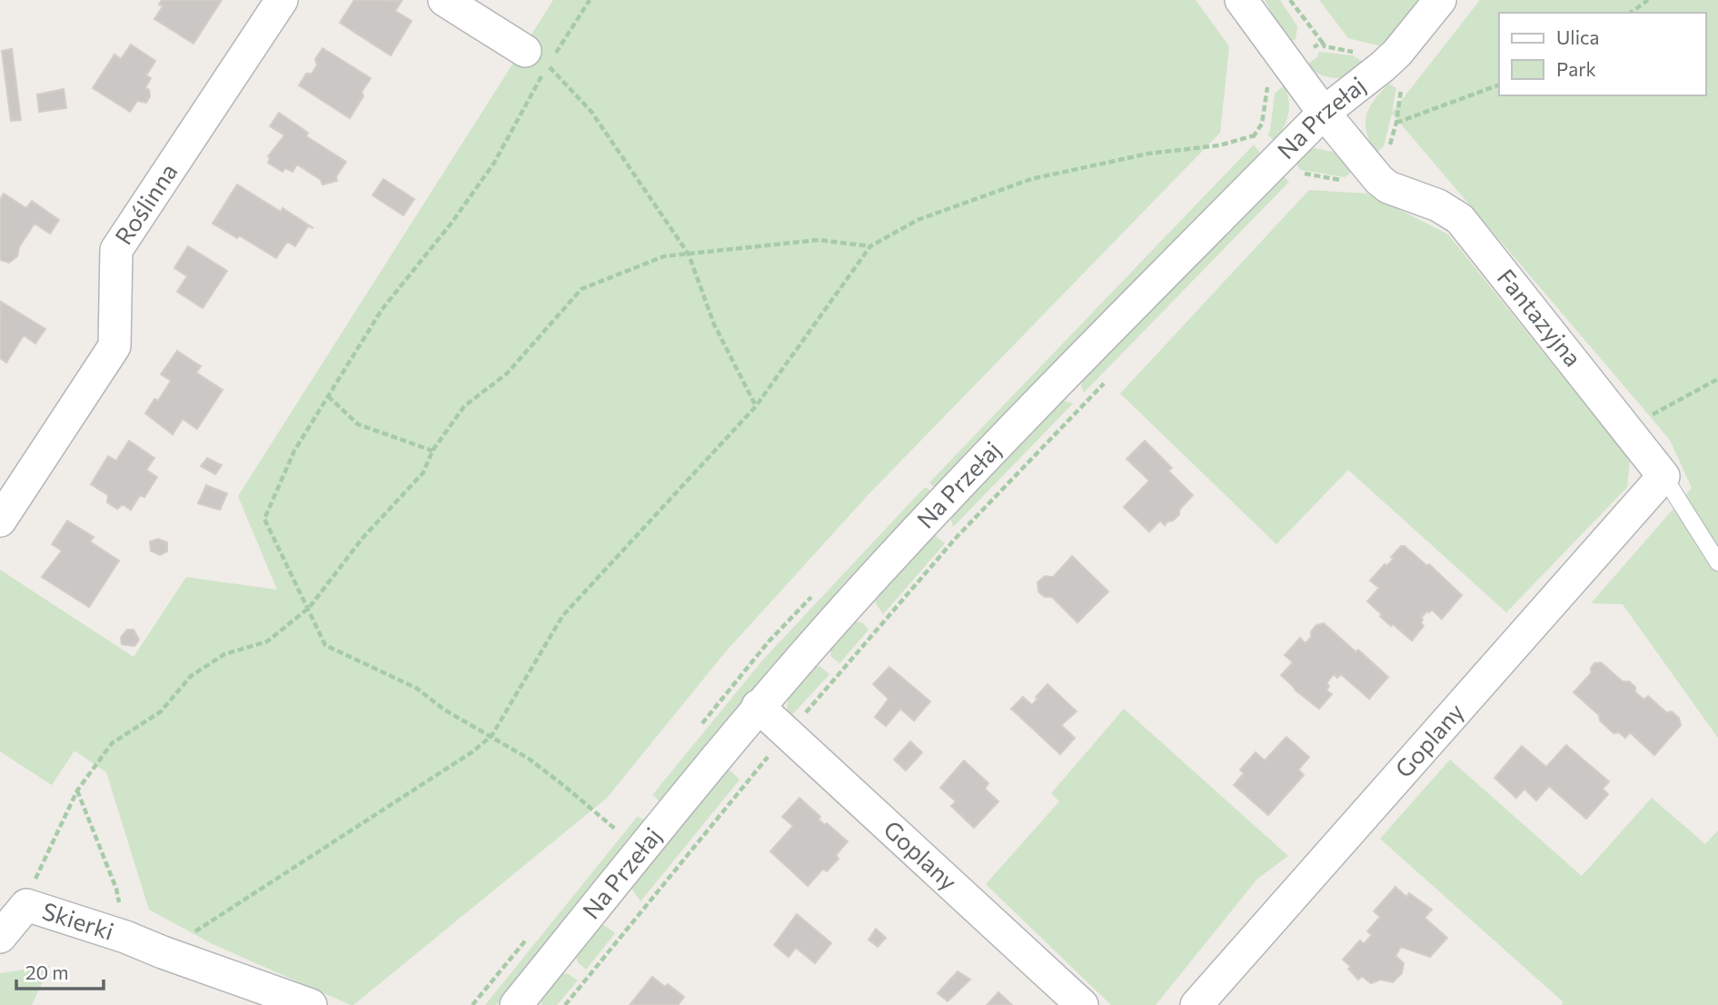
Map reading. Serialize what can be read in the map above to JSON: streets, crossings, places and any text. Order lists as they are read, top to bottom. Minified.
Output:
{"streets":{"street":["Na Przełaj","Roślinna","Fantazyjna","Goplany","Skierki"]},"crossings":[["Na Przełaj","Fantazyjna"],["Na Przełaj","Goplany"],["Fantazyjna","Goplany"]],"legend":["Ulica","Park"],"scale_bar":"20 m"}
